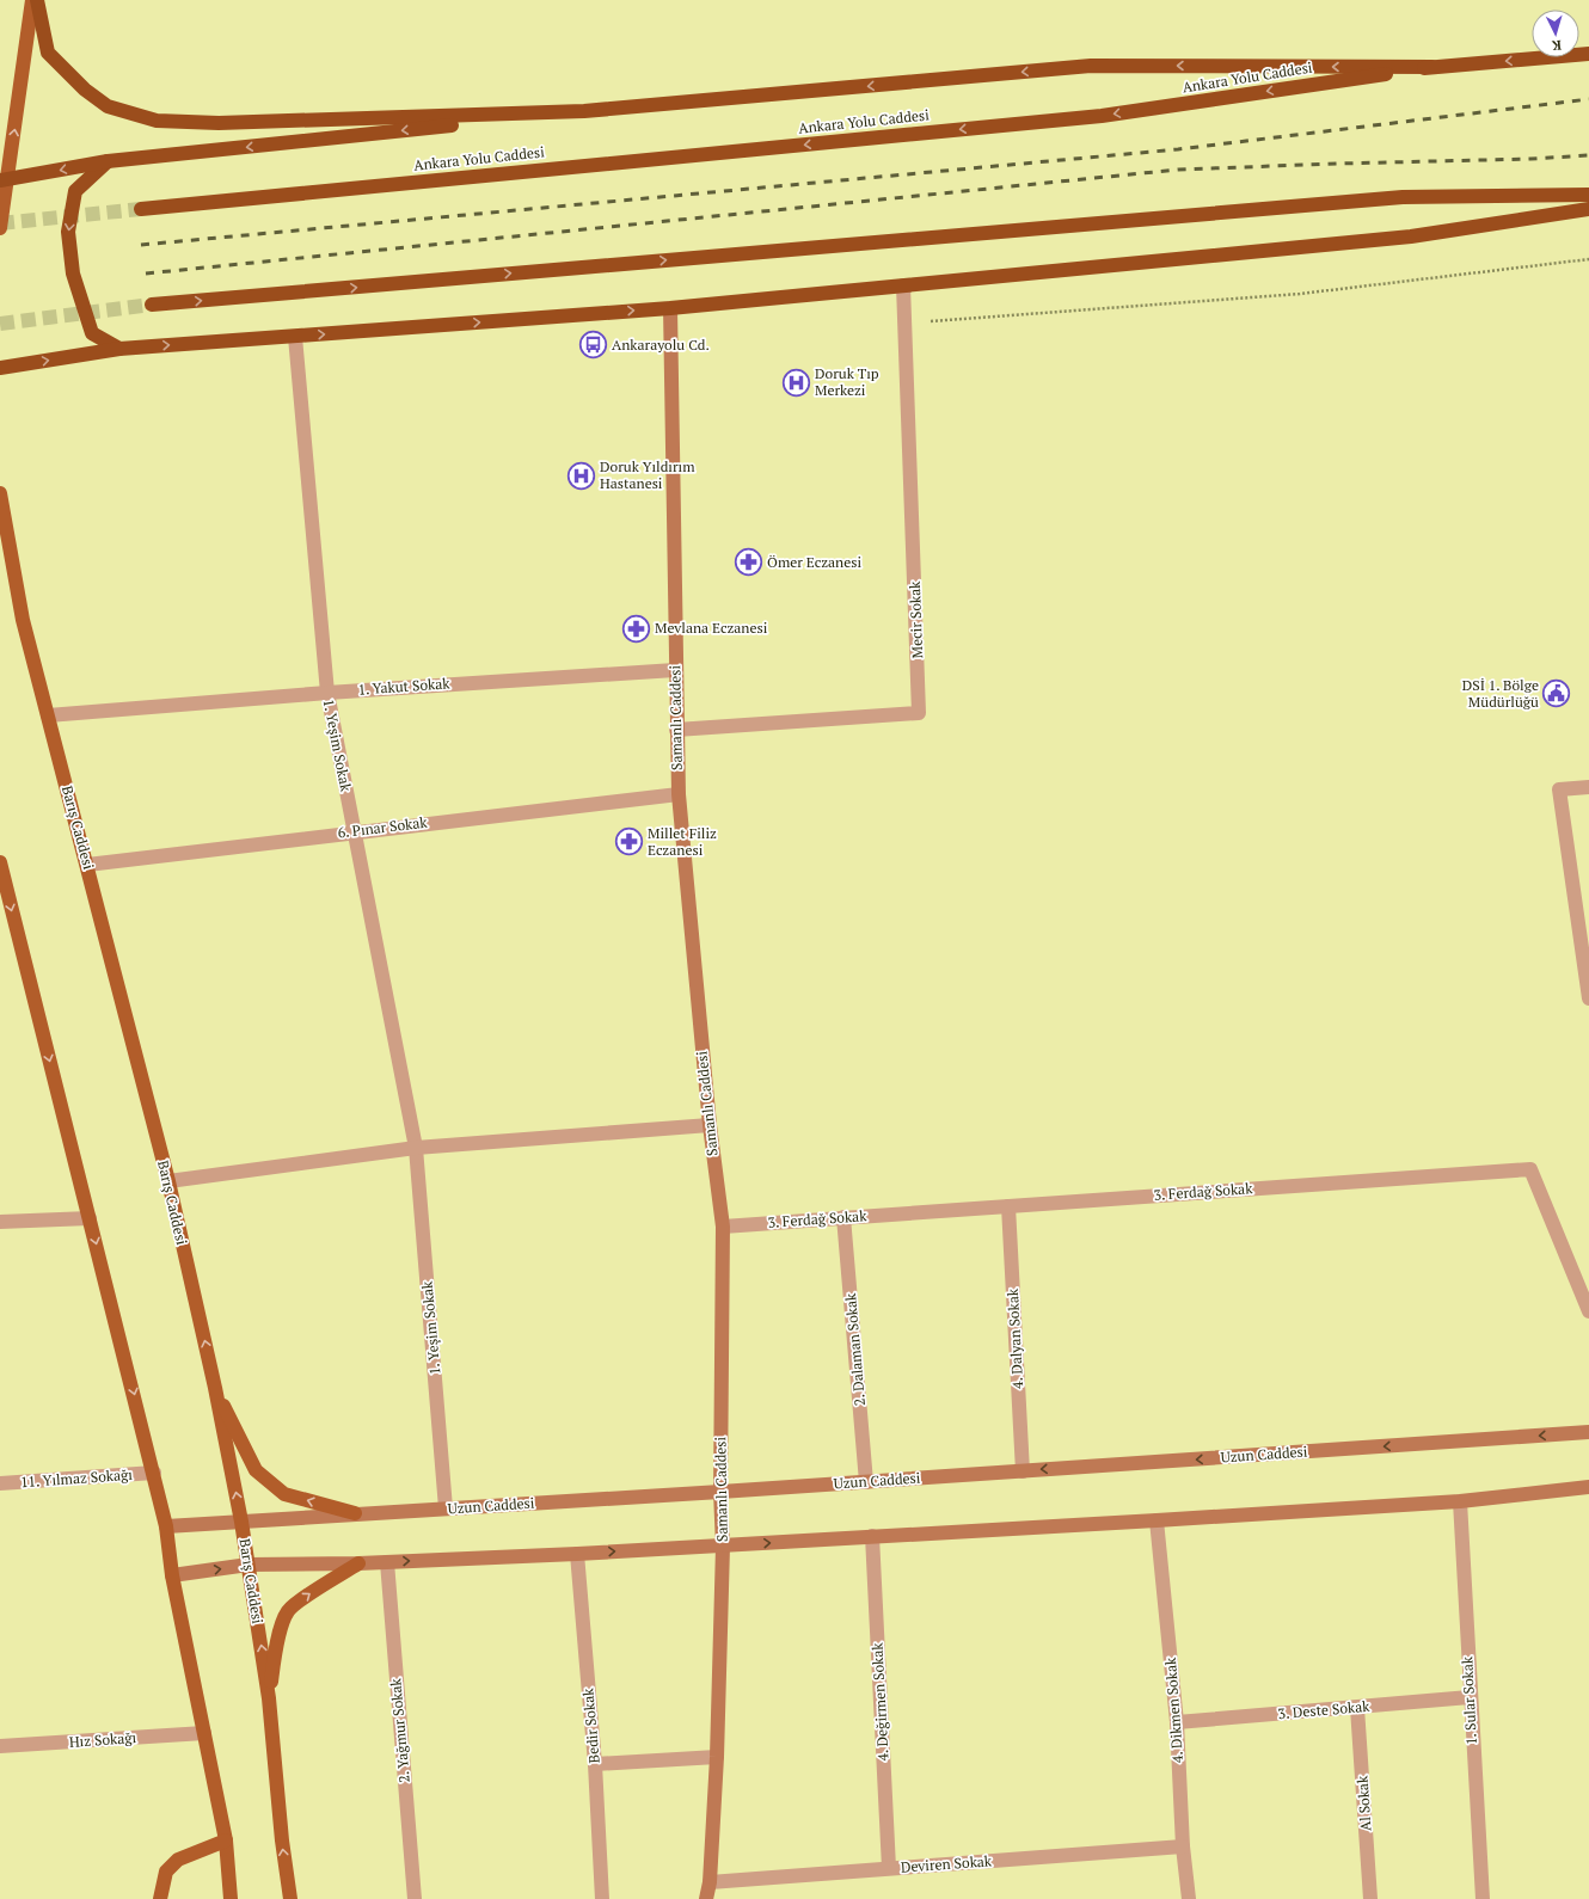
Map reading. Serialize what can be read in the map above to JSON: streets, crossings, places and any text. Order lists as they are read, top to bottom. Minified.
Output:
{"streets":{"highway":["Ankara Yolu Caddesi"],"main road":["Samanlı Caddesi","Barış Caddesi","Uzun Caddesi"],"street":["Mecir Sokak","1. Yakut Sokak","1. Yeşim Sokak","6. Pınar Sokak","3. Ferdağ Sokak","4. Dalyan Sokak","2. Dalaman Sokak","11. Yılmaz Sokağı","1. Sular Sokak","4. Değirmen Sokak","4. Dikmen Sokak","3. Deste Sokak","Bedir Sokak","2. Yağmur Sokak","Hız Sokağı","Al Sokak","Deviren Sokak"]},"crossings":[["Mecir Sokak","Samanlı Caddesi"],["1. Yakut Sokak","Samanlı Caddesi"],["1. Yakut Sokak","1. Yeşim Sokak"],["1. Yakut Sokak","Barış Caddesi"],["Samanlı Caddesi","6. Pınar Sokak"],["Samanlı Caddesi","3. Ferdağ Sokak"],["Samanlı Caddesi","Uzun Caddesi"],["Samanlı Caddesi","Deviren Sokak"],["1. Yeşim Sokak","6. Pınar Sokak"],["1. Yeşim Sokak","Uzun Caddesi"],["Barış Caddesi","6. Pınar Sokak"],["Barış Caddesi","Uzun Caddesi"],["3. Ferdağ Sokak","4. Dalyan Sokak"],["3. Ferdağ Sokak","2. Dalaman Sokak"],["4. Dalyan Sokak","Uzun Caddesi"],["2. Dalaman Sokak","Uzun Caddesi"],["1. Sular Sokak","3. Deste Sokak"],["4. Değirmen Sokak","Deviren Sokak"],["4. Dikmen Sokak","3. Deste Sokak"],["4. Dikmen Sokak","Deviren Sokak"],["3. Deste Sokak","Al Sokak"]],"places":{"bus stop":["Ankarayolu Cd."],"hospital":["Doruk Tıp Merkezi","Doruk Yıldırım Hastanesi"],"pharmacy":["Ömer Eczanesi","Mevlana Eczanesi","Millet Filiz Eczanesi"],"public building":["DSİ 1. Bölge Müdürlüğü"]},"north":"bottom"}
